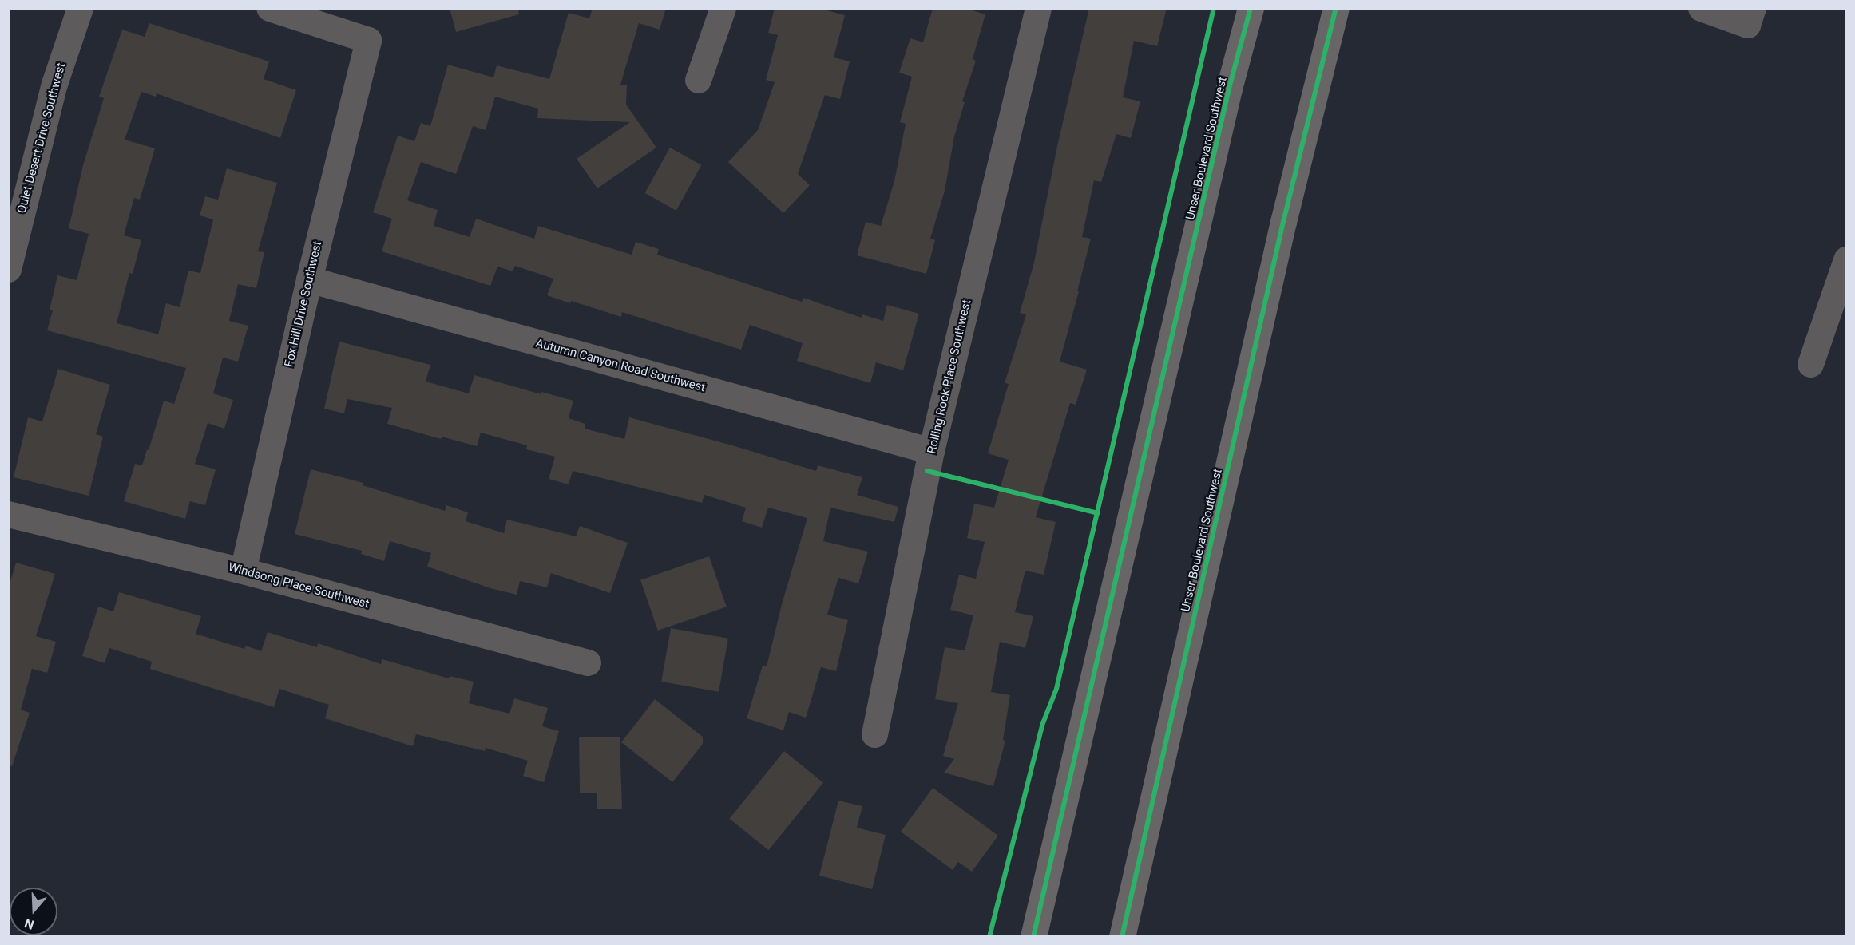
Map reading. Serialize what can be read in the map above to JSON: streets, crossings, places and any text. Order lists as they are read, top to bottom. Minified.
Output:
{"streets":{"main road":["Unser Boulevard Southwest"],"street":["Quiet Desert Drive Southwest","Fox Hill Drive Southwest","Autumn Canyon Road Southwest","Rolling Rock Place Southwest","Windsong Place Southwest"]},"crossings":[["Fox Hill Drive Southwest","Autumn Canyon Road Southwest"],["Fox Hill Drive Southwest","Windsong Place Southwest"],["Autumn Canyon Road Southwest","Rolling Rock Place Southwest"]],"north":"bottom"}
